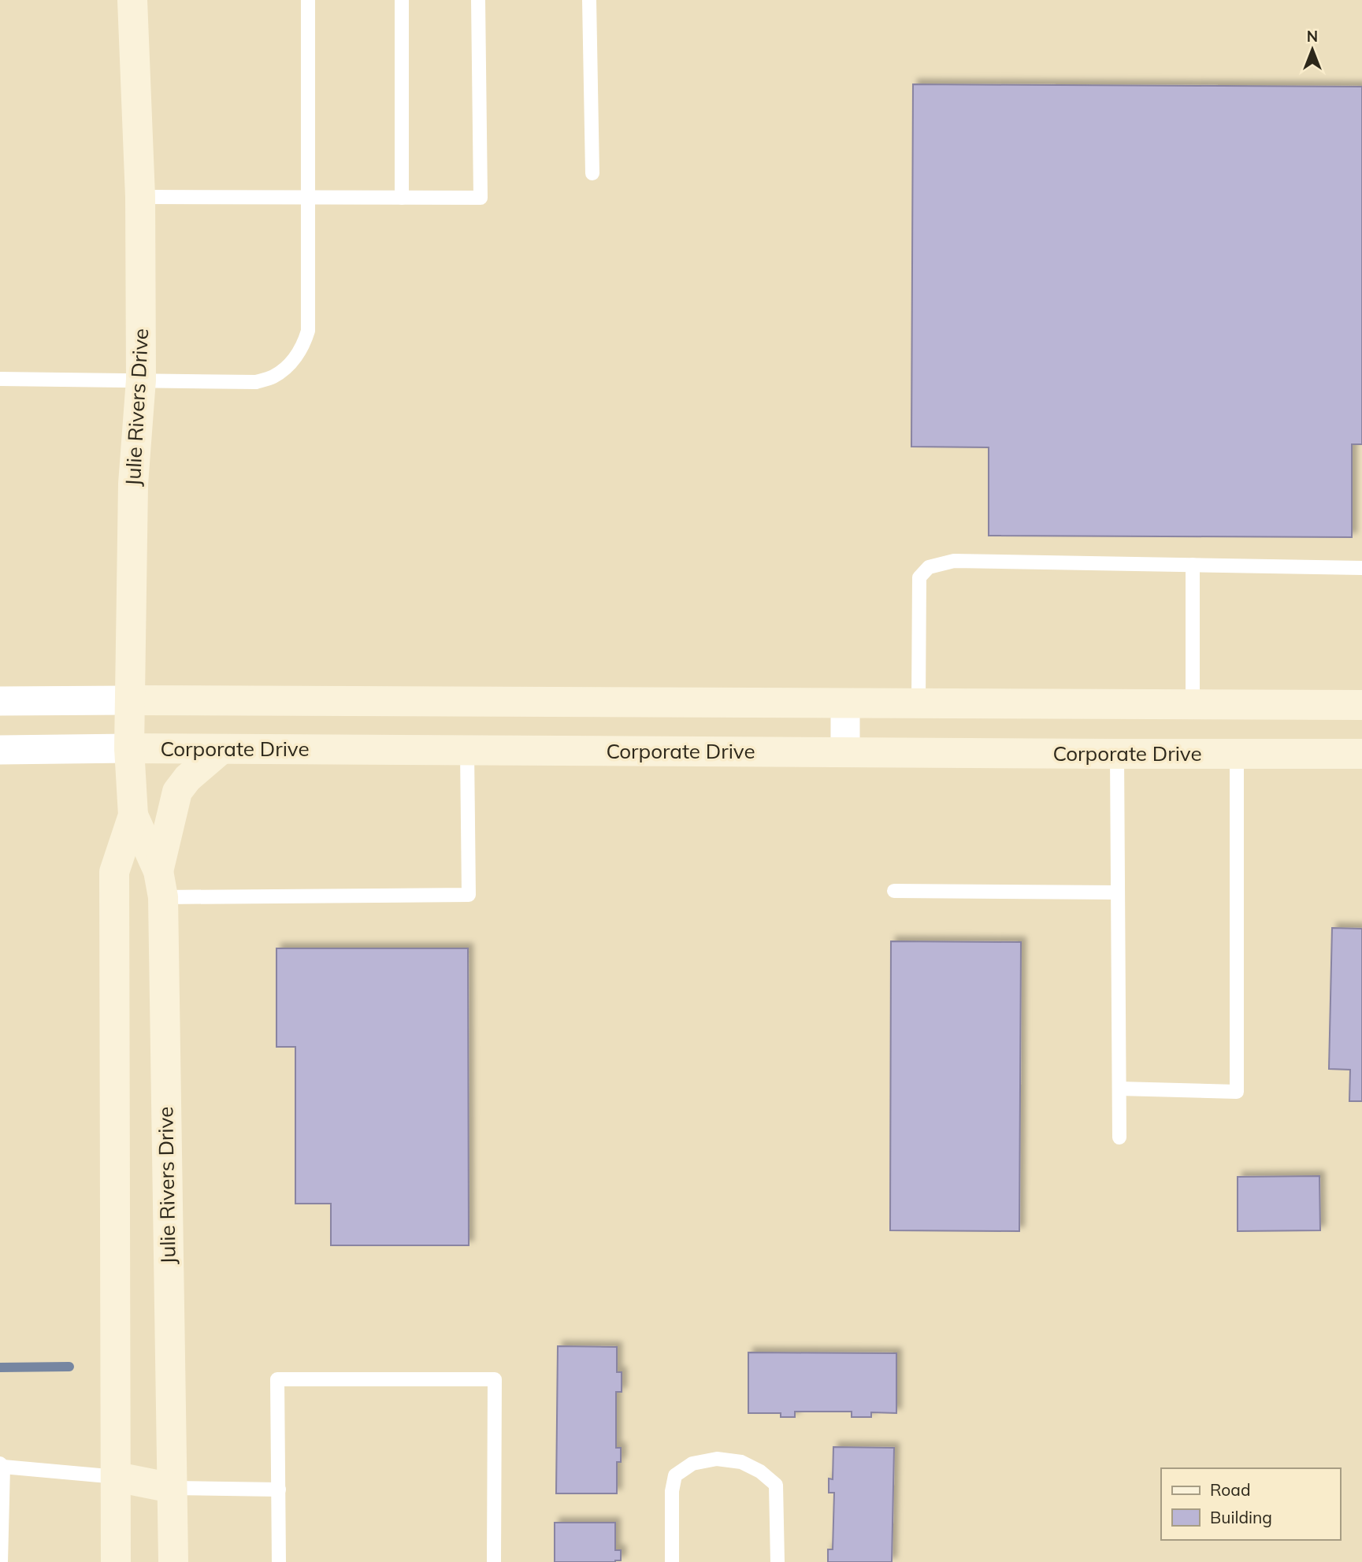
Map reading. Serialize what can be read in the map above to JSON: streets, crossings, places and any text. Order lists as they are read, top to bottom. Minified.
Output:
{"streets":{"street":["Julie Rivers Drive","Corporate Drive"]},"crossings":[["Julie Rivers Drive","Corporate Drive"]],"legend":["Road","Building"],"north":"top"}
